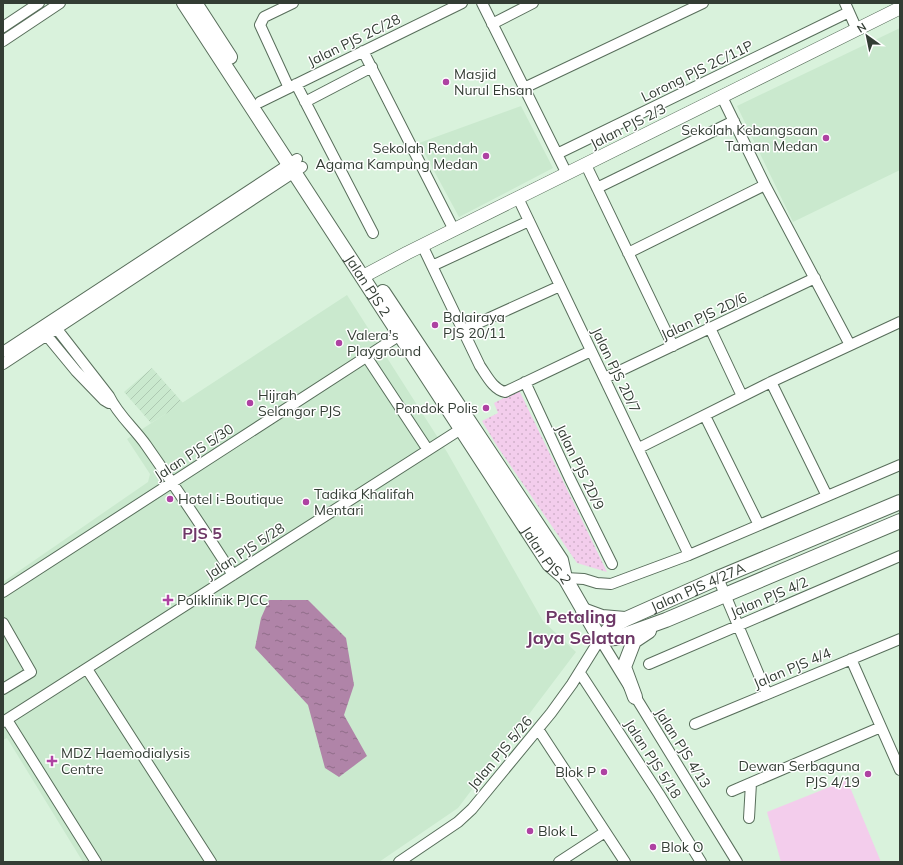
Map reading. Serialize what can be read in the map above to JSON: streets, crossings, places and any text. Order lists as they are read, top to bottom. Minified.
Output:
{"streets":{"main road":["Jalan PJS 2","Jalan PJS 4/27A"],"street":["Jalan PJS 2C/28","Lorong PJS 2C/11P","Jalan PJS 2/3","Jalan PJS 2D/6","Jalan PJS 2D/7","Jalan PJS 5/30","Jalan PJS 2D/9","Jalan PJS 5/28","Jalan PJS 4/2","Jalan PJS 4/4","Jalan PJS 4/13","Jalan PJS 5/26","Jalan PJS 5/18"]},"crossings":[["Jalan PJS 2C/28","Jalan PJS 2"],["Jalan PJS 2/3","Jalan PJS 2"],["Jalan PJS 2/3","Jalan PJS 2D/7"],["Jalan PJS 2","Jalan PJS 5/30"],["Jalan PJS 2","Jalan PJS 5/28"],["Jalan PJS 2","Jalan PJS 4/27A"],["Jalan PJS 2","Jalan PJS 4/13"],["Jalan PJS 2","Jalan PJS 5/26"],["Jalan PJS 2D/6","Jalan PJS 2D/7"],["Jalan PJS 4/27A","Jalan PJS 4/13"],["Jalan PJS 4/27A","Jalan PJS 5/26"],["Jalan PJS 4/13","Jalan PJS 5/26"],["Jalan PJS 5/26","Jalan PJS 5/18"]],"districts":["PJS 5","Petaling Jaya Selatan"],"places":{"other":["Masjid Nurul Ehsan","Sekolah Kebangsaan Taman Medan","Sekolah Rendah Agama Kampung Medan","Balairaya PJS 20/11","Valera's Playground","Hijrah Selangor PJS","Pondok Polis","Hotel i-Boutique","Tadika Khalifah Mentari","Blok P","Dewan Serbaguna PJS 4/19","Blok L","Blok O"],"health":["Poliklinik PJCC","MDZ Haemodialysis Centre"]},"north":"top left"}
